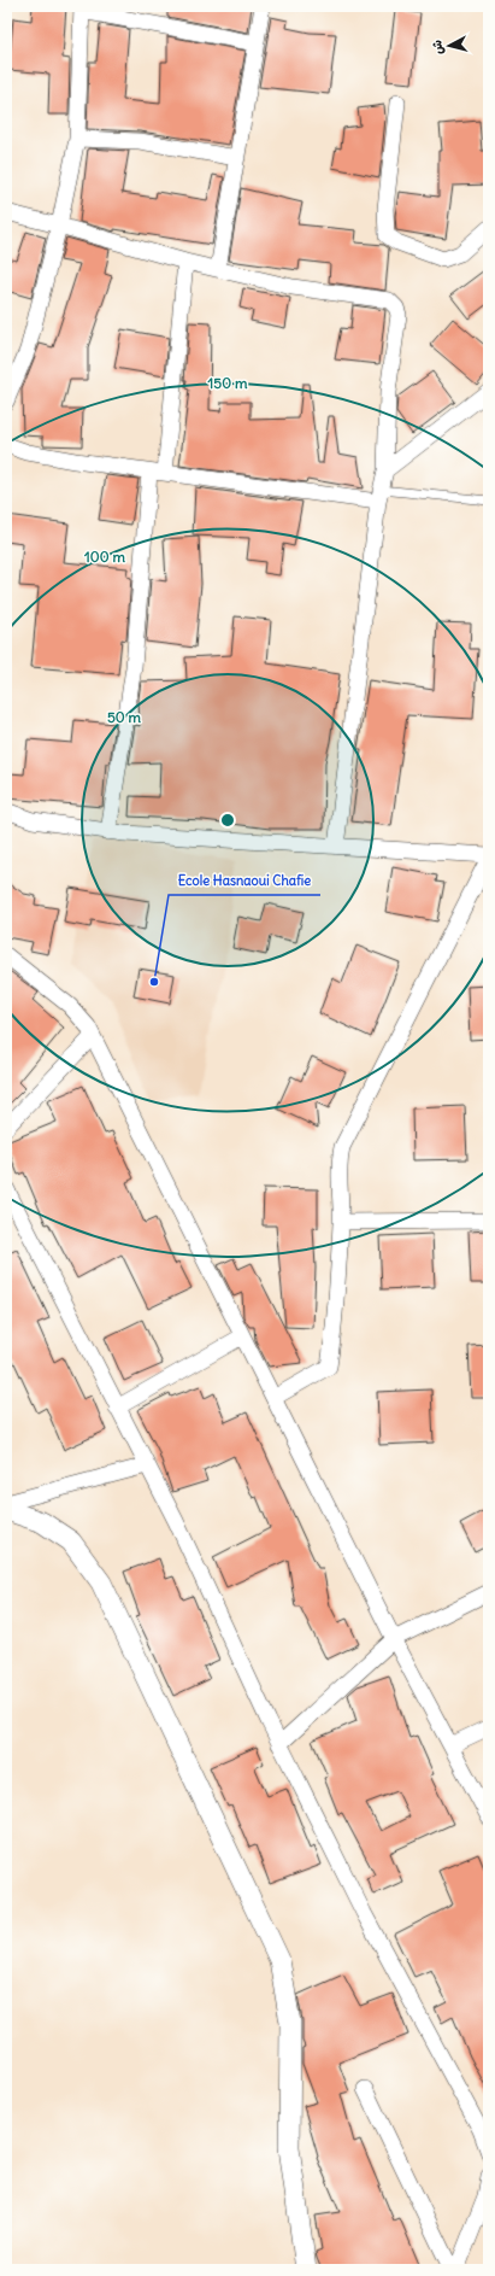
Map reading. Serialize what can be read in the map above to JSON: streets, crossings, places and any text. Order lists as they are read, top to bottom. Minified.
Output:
{"places":["Ecole Hasnaoui Chafie"],"north":"left","rings":["150 m","100 m","50 m"]}
